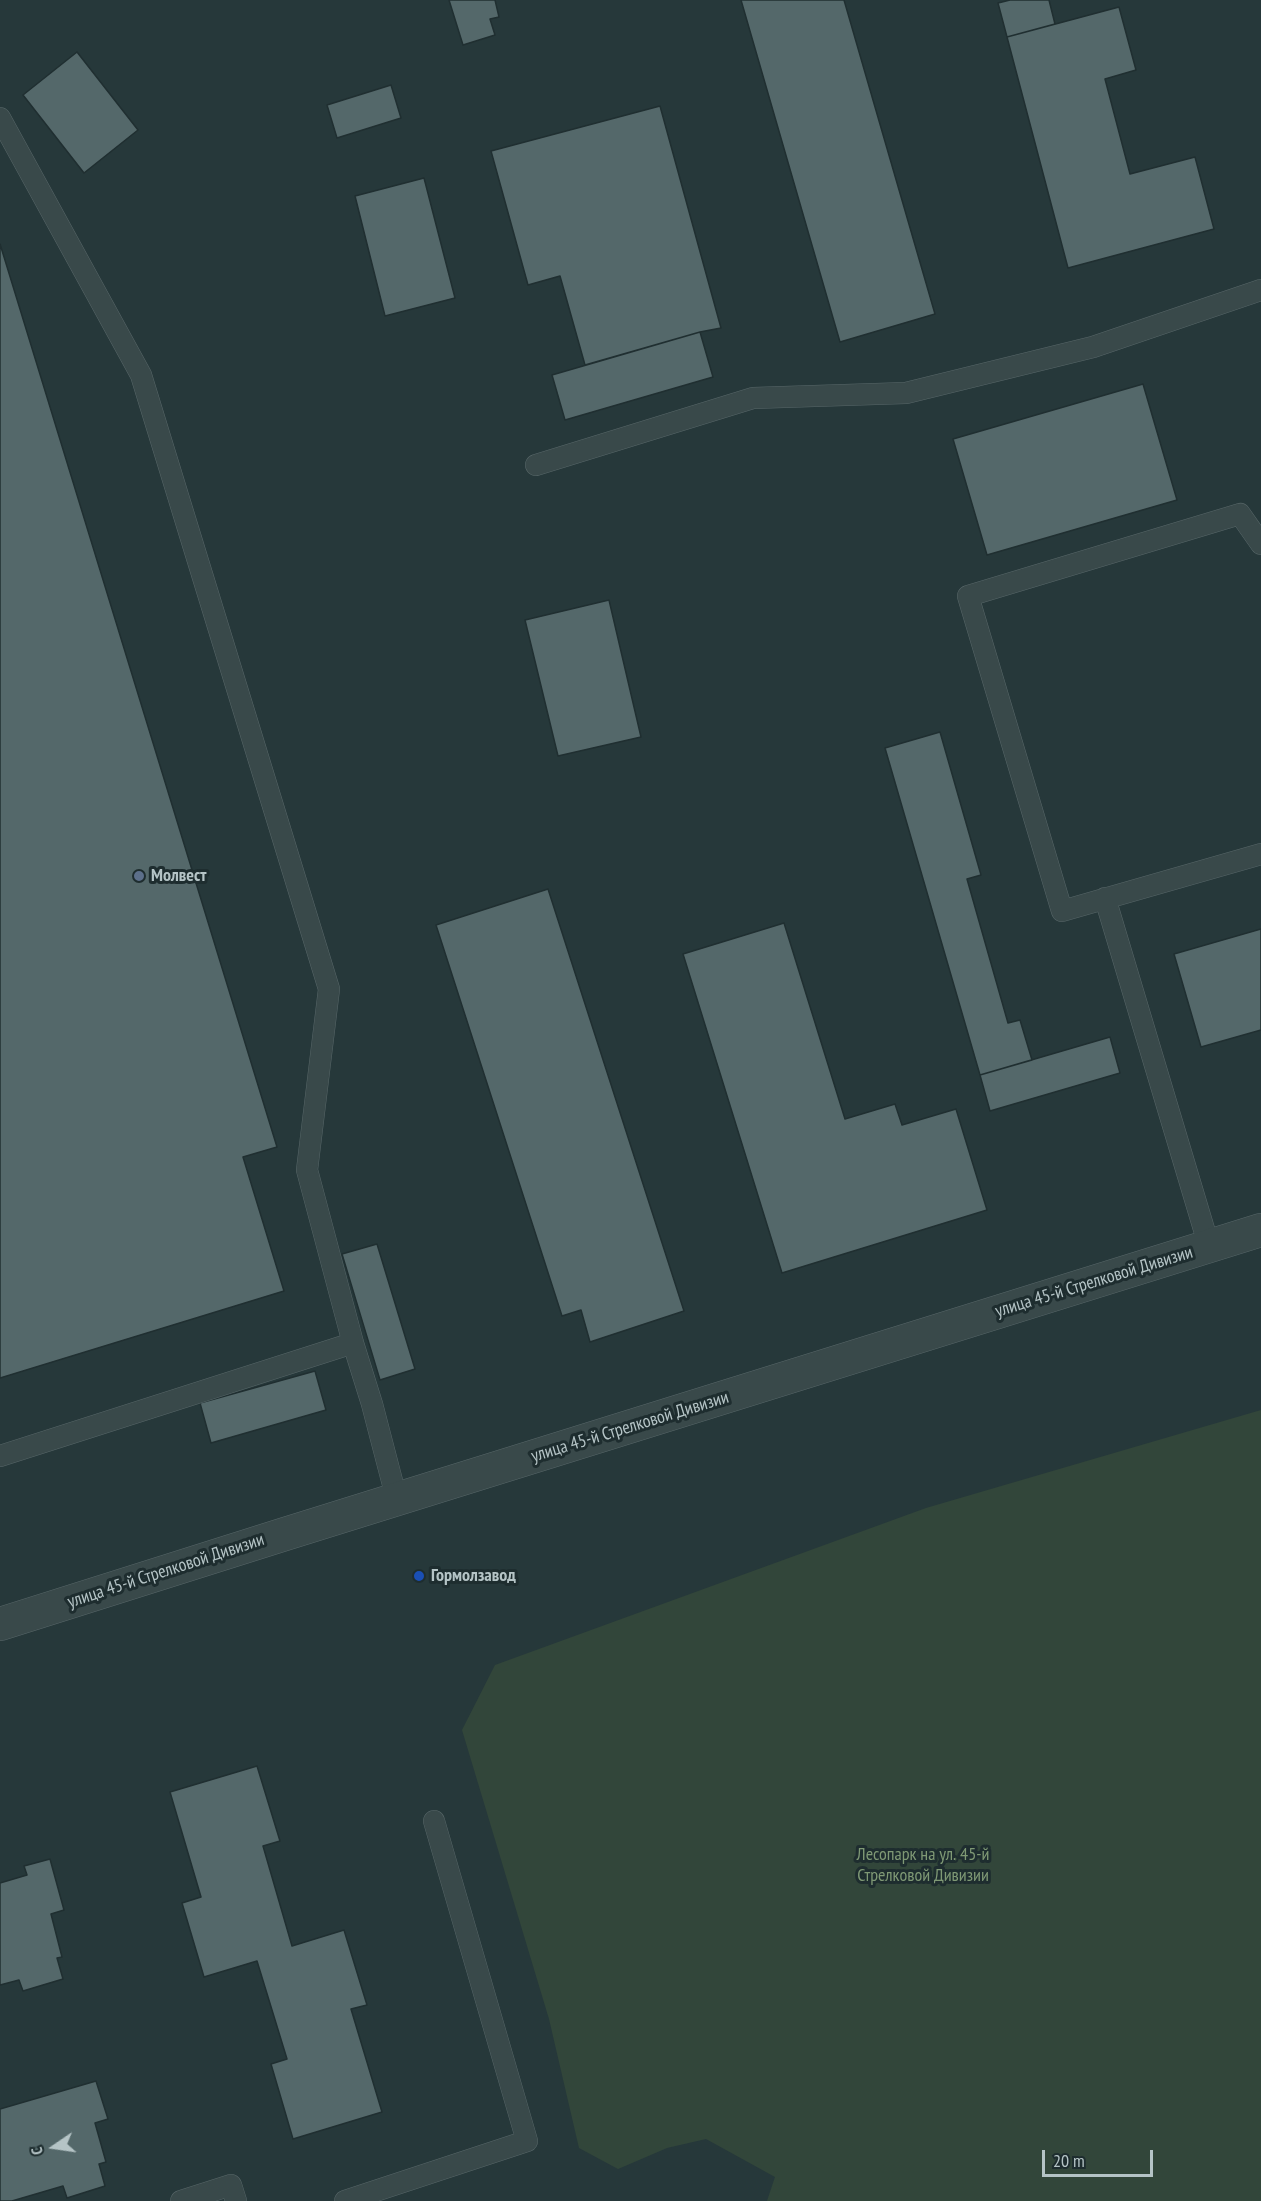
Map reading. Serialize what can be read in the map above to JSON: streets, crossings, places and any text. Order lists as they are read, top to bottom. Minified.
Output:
{"streets":{"street":["улица 45-й Стрелковой Дивизии"]},"parks":["Лесопарк на ул. 45-й Стрелковой Дивизии"],"places":["Молвест","Гормолзавод"],"scale_bar":"20 m","north":"left"}
